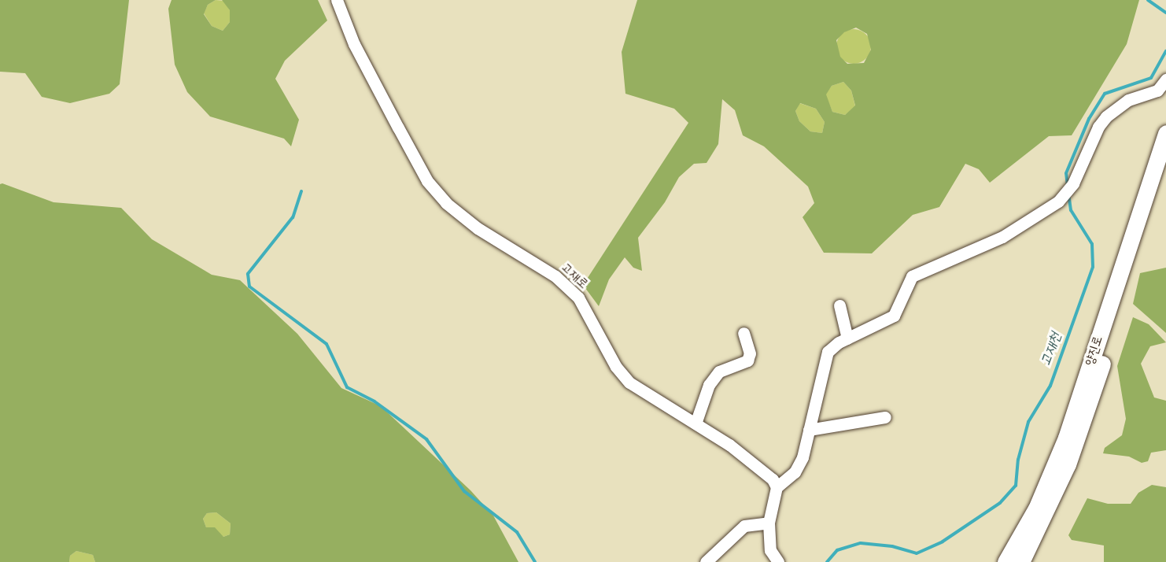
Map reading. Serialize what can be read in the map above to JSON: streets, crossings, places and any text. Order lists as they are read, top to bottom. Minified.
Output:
{"streets":{"main road":["양진로"],"street":["고재로"]},"water":["고재천"]}
